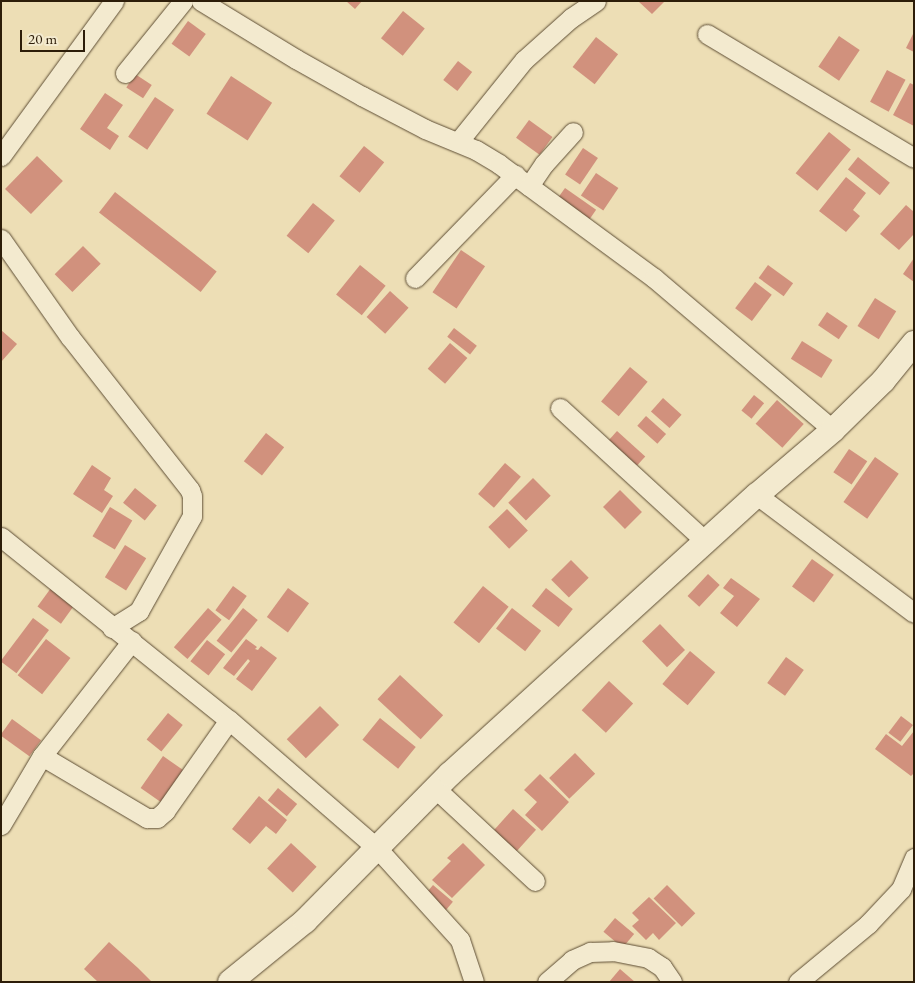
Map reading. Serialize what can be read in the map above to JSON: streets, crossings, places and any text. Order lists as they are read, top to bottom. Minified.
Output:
{"scale_bar":"20 m"}
